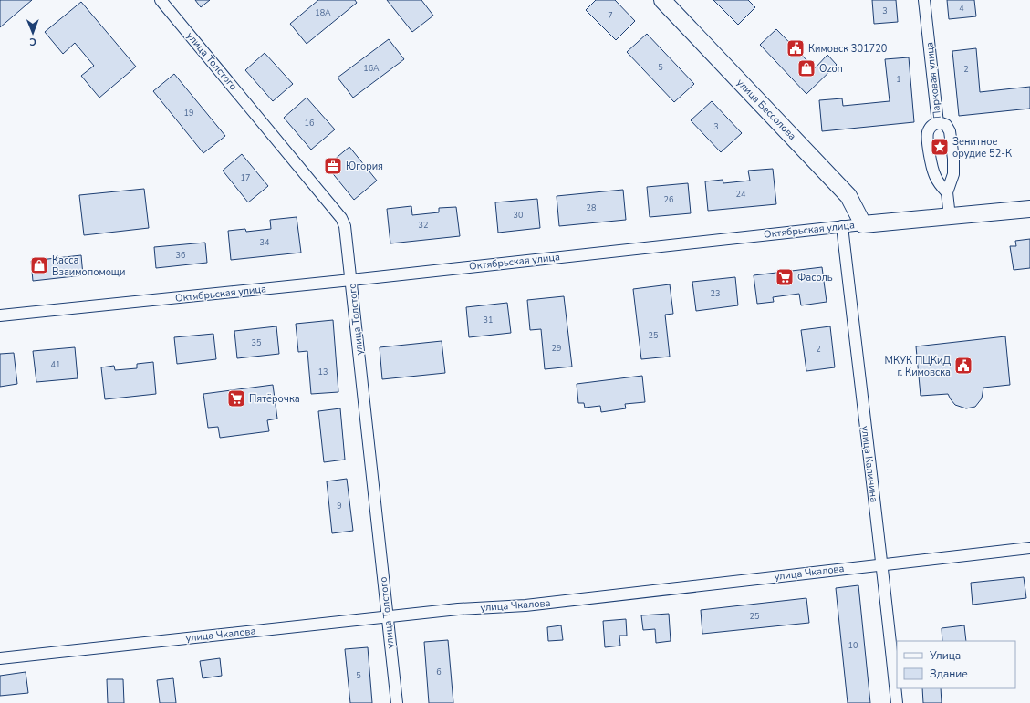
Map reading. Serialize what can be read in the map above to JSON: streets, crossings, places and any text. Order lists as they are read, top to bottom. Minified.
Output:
{"streets":{"main road":["улица Бессолова","Октябрьская улица"],"street":["улица Толстого","Парковая улица","улица Калинина","улица Чкалова"]},"crossings":[["улица Толстого","Октябрьская улица"],["улица Толстого","улица Чкалова"],["Парковая улица","Октябрьская улица"],["улица Бессолова","Октябрьская улица"],["Октябрьская улица","улица Калинина"],["улица Калинина","улица Чкалова"]],"places":{"public building":["Кимовск 301720","МКУК ПЦКиД г. Кимовска"],"shop":["Ozon","Касса Взаимопомощи"],"place":["Зенитное орудие 52-К"],"office":["Югория"],"supermarket":["Фасоль","Пятёрочка"]},"house_numbers":["4","3","18А","7","5","16А","2","1","19","16","3","17","24","26","28","30","32","34","36","23","31","25","35","29","2","41","13","9","25","10","6","5"],"legend":["Улица","Здание"],"north":"bottom"}
